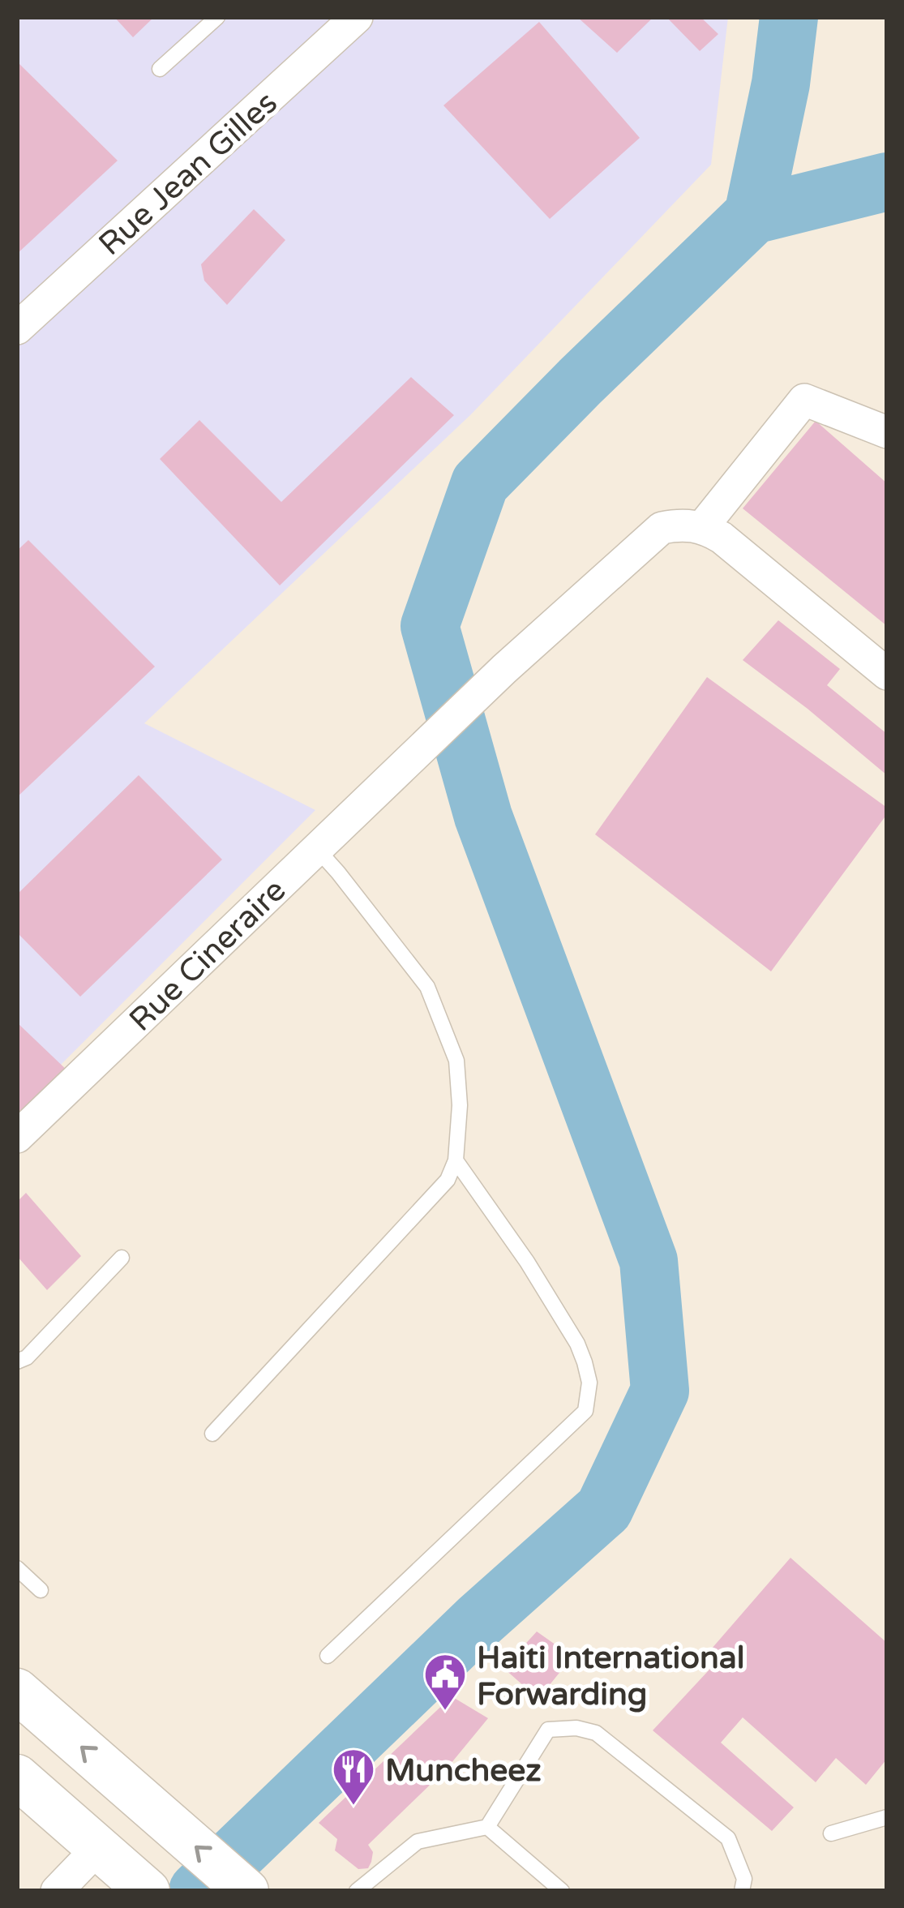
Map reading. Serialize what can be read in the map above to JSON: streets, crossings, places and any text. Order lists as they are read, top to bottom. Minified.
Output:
{"streets":{"street":["Rue Jean Gilles","Rue Cineraire"]},"places":{"public building":["Haiti International Forwarding"],"restaurant":["Muncheez"]}}
